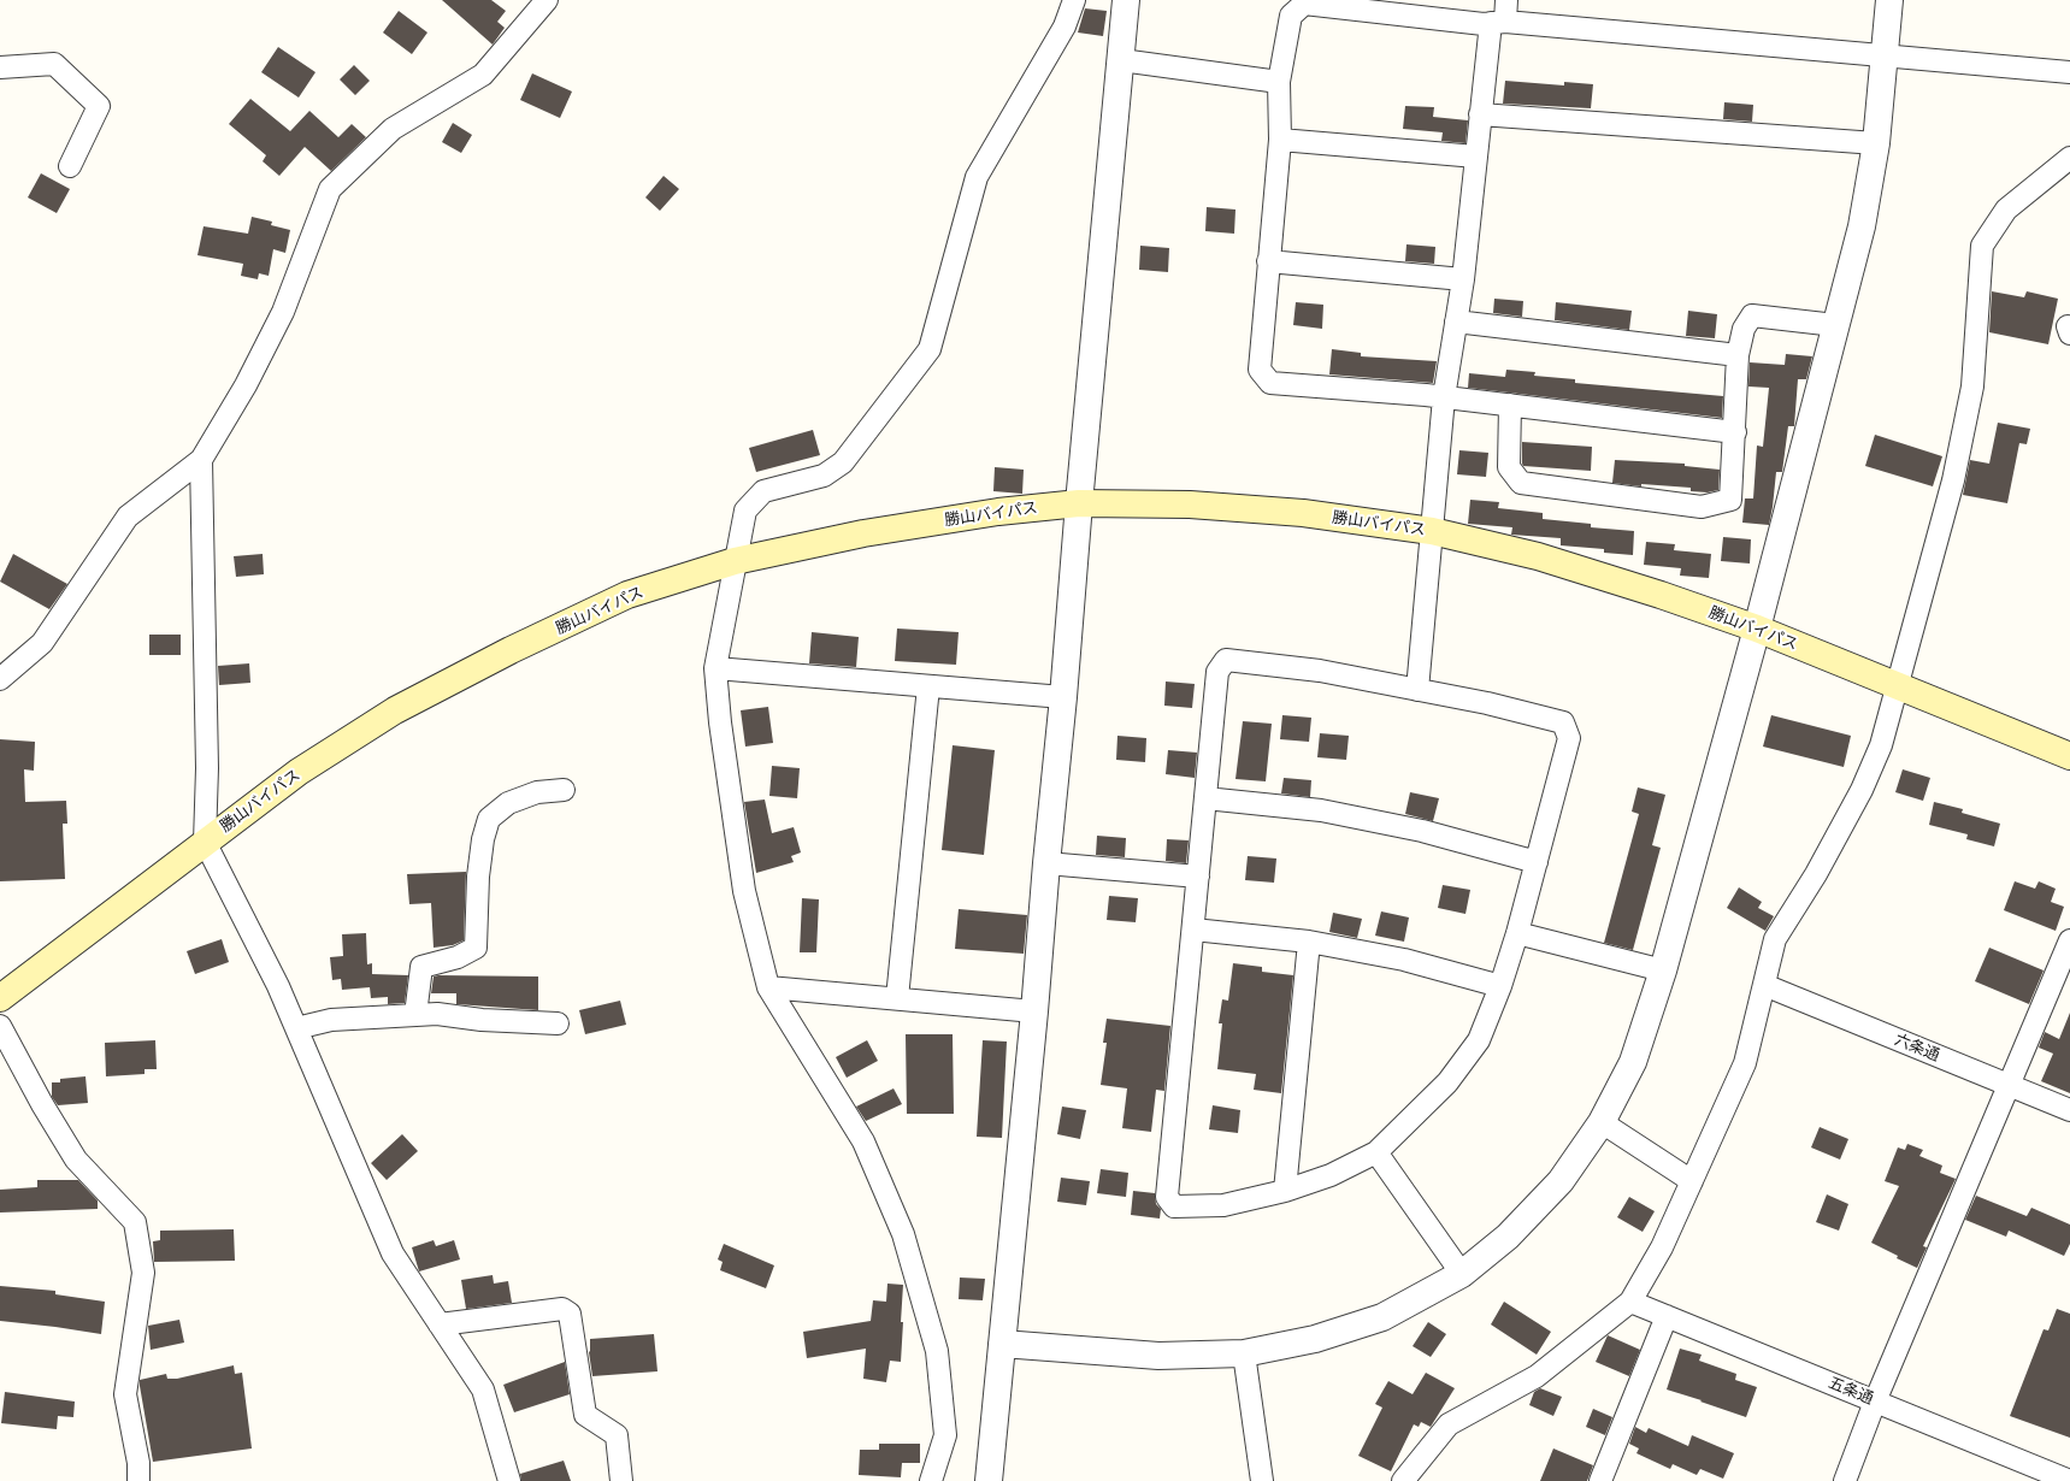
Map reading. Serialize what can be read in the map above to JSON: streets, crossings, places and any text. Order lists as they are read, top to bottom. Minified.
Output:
{"streets":{"main road":["勝山バイパス"],"street":["六条通","五条通"]}}
